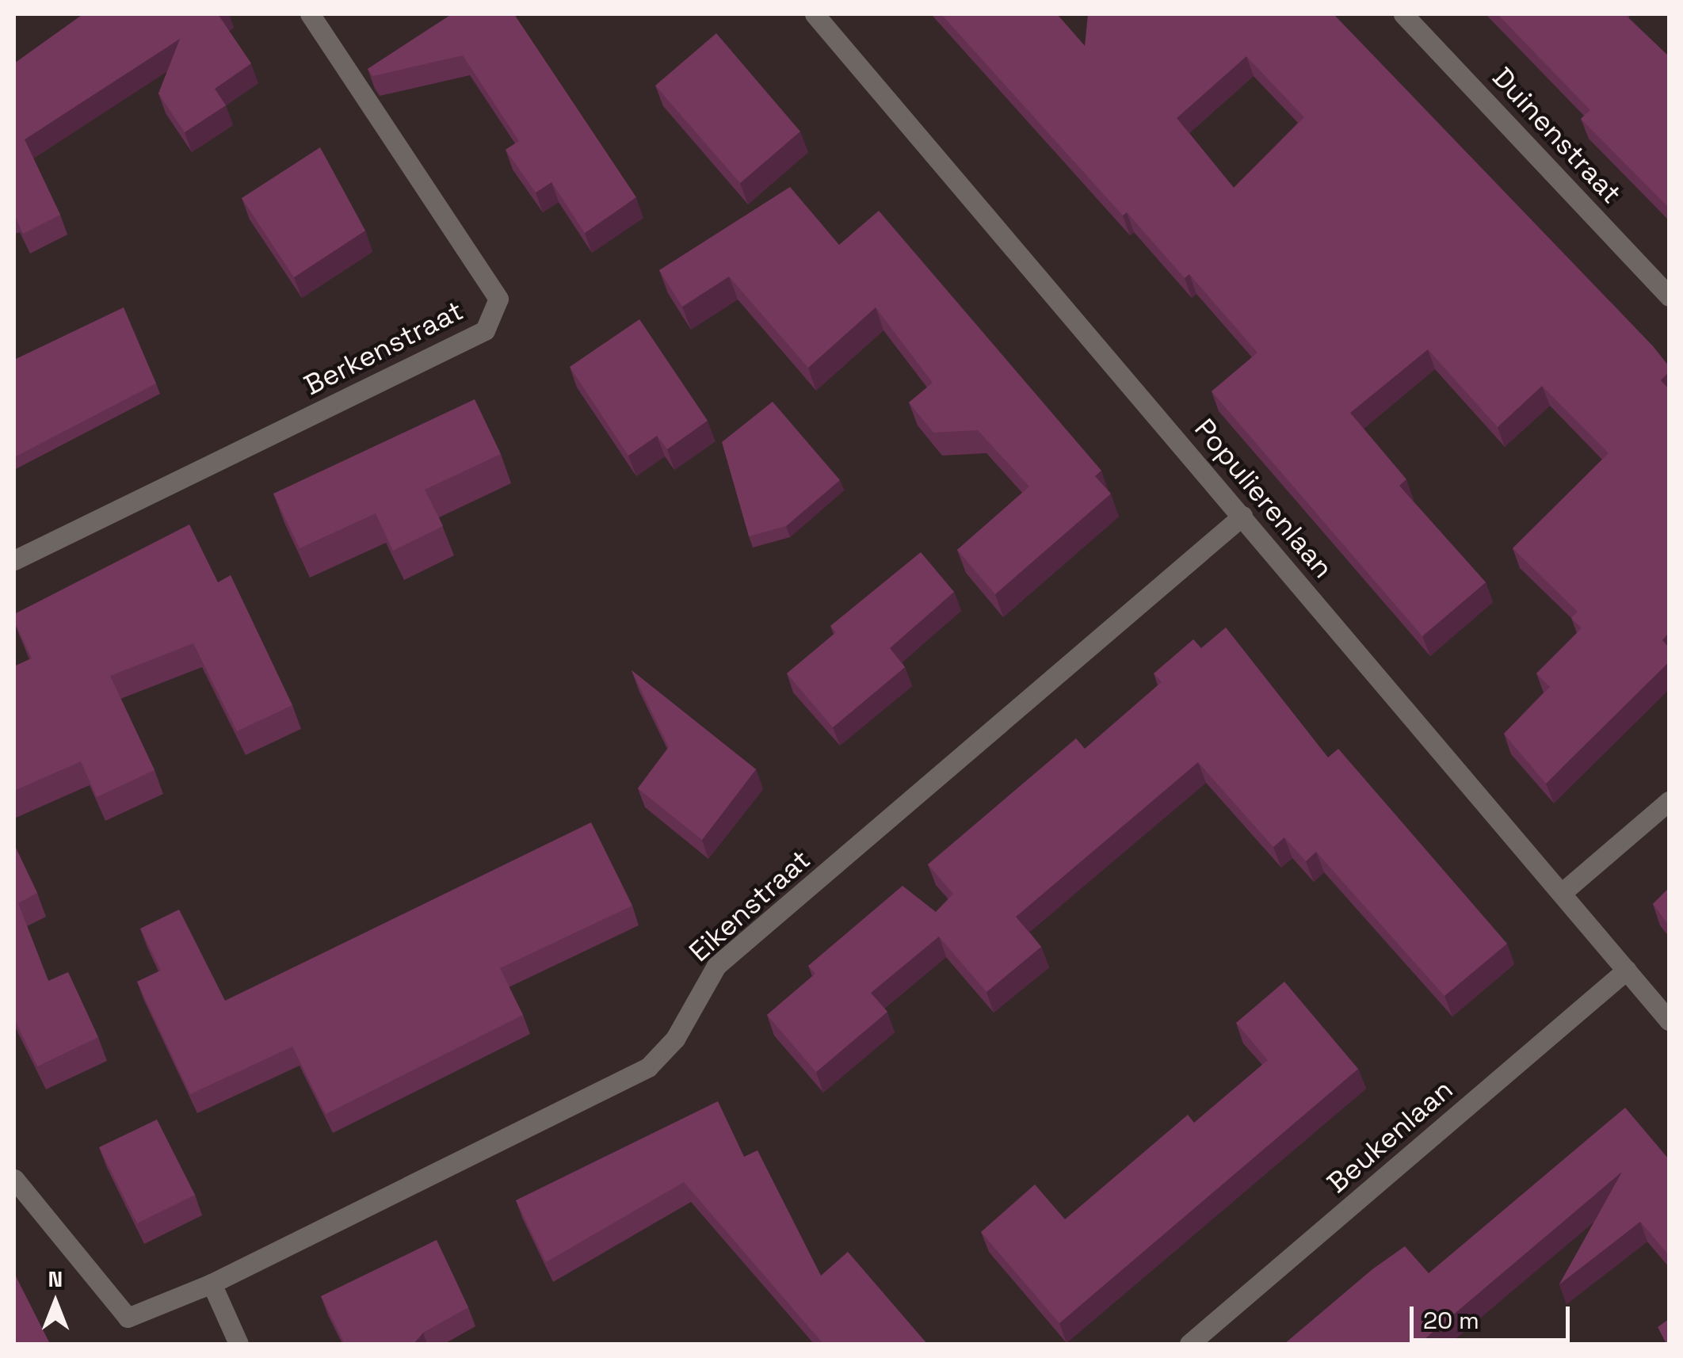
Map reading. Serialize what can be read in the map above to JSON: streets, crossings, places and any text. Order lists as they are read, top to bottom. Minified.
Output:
{"streets":{"street":["Duinenstraat","Berkenstraat","Populierenlaan","Eikenstraat","Beukenlaan"]},"crossings":[["Populierenlaan","Eikenstraat"],["Populierenlaan","Beukenlaan"]],"scale_bar":"20 m","north":"top"}
